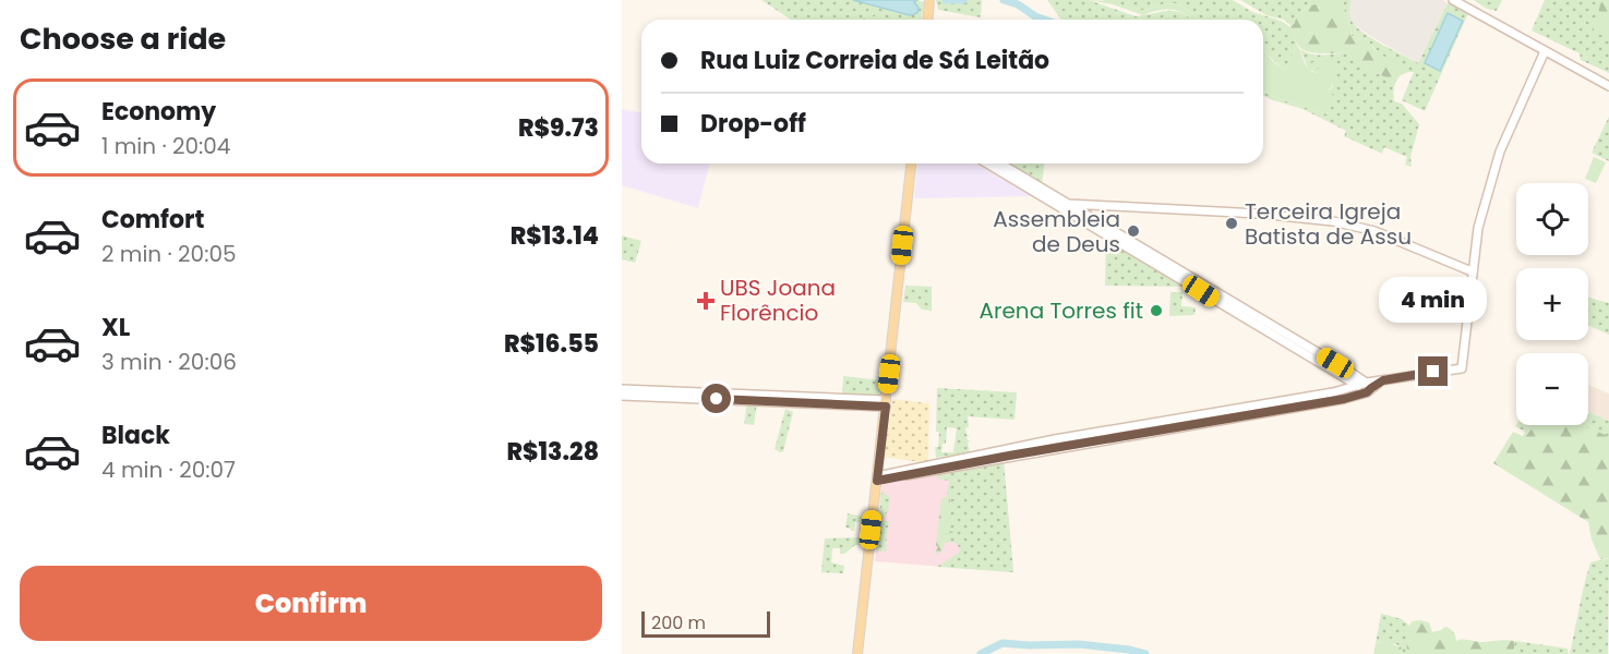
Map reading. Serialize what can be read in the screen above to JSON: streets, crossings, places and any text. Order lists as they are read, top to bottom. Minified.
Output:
{"places":{"other":["Terceira Igreja Batista de Assu","Assembleia de Deus","Arena Torres fit"],"health":["UBS Joana Florêncio"]},"scale_bar":"200 m","page":{"heading":"Choose a ride","banner":["Rua Luiz Correia de Sá Leitão","Drop-off"],"list":[{"name":"Economy","note":"1 min · 20:04","value":"R$9.73"},{"name":"Comfort","note":"2 min · 20:05","value":"R$13.14"},{"name":"XL","note":"3 min · 20:06","value":"R$16.55"},{"name":"Black","note":"4 min · 20:07","value":"R$13.28"}],"map_buttons":["+","−"],"bubble":"4 min","buttons":"Confirm","scale":"200 m"}}
